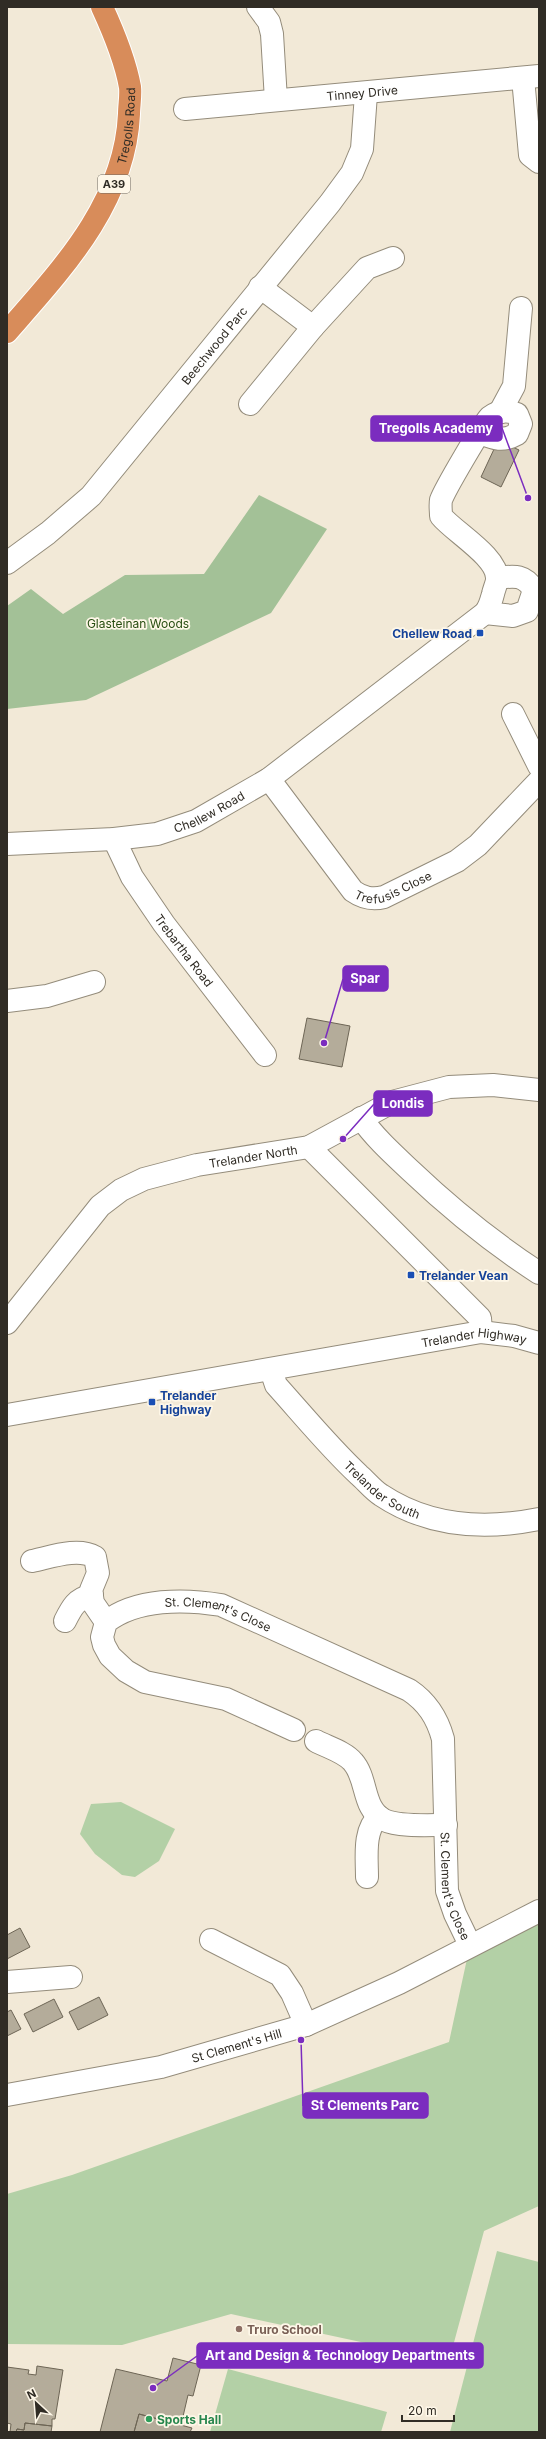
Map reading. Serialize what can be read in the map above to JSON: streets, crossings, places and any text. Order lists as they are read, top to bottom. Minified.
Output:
{"streets":{"highway":["Tregolls Road","A39"],"street":["Tinney Drive","Beechwood Parc","Chellew Road","Trefusis Close","Trebartha Road","Trelander North","Trelander Highway","Trelander South","St. Clement's Close","St Clement's Hill"]},"crossings":[["Tinney Drive","Beechwood Parc"],["Chellew Road","Trefusis Close"],["Chellew Road","Trebartha Road"],["Trelander North","Trelander Highway"],["Trelander Highway","Trelander South"],["St. Clement's Close","St Clement's Hill"]],"parks":["Glasteinan Woods"],"places":{"other":["Tregolls Academy","Spar","Londis","St Clements Parc","Truro School","Art and Design & Technology Departments","Sports Hall"],"transit":["Chellew Road","Trelander Vean","Trelander Highway"]},"scale_bar":"20 m","north":"top left"}
